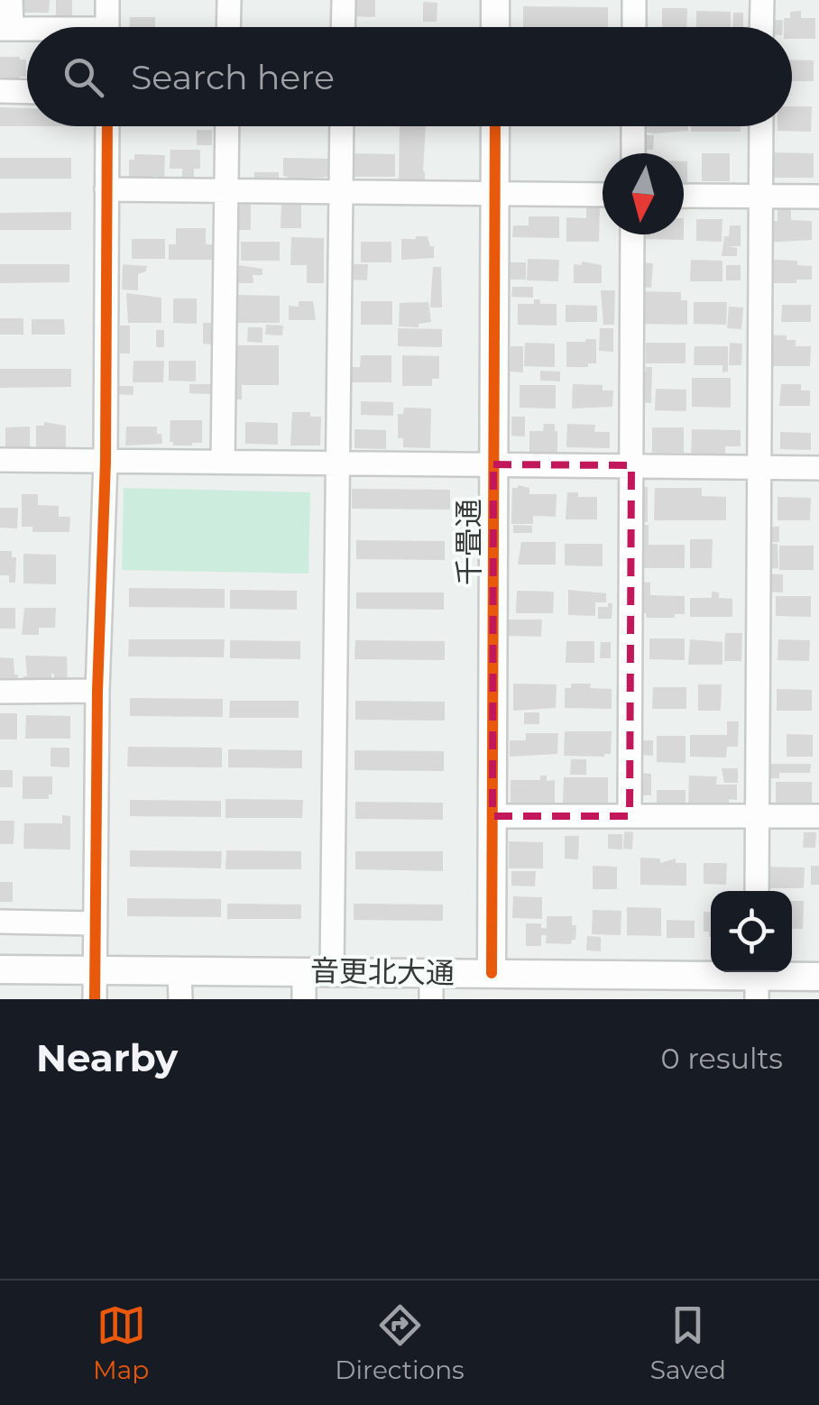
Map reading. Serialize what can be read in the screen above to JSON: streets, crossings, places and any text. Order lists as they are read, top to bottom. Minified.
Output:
{"streets":{"street":["千畳通","音更北大通"]},"crossings":[["千畳通","音更北大通"]],"north":"bottom","page":{"search":"Search here","heading":["Nearby","0 results"],"nav":["Map","Directions","Saved"]}}
